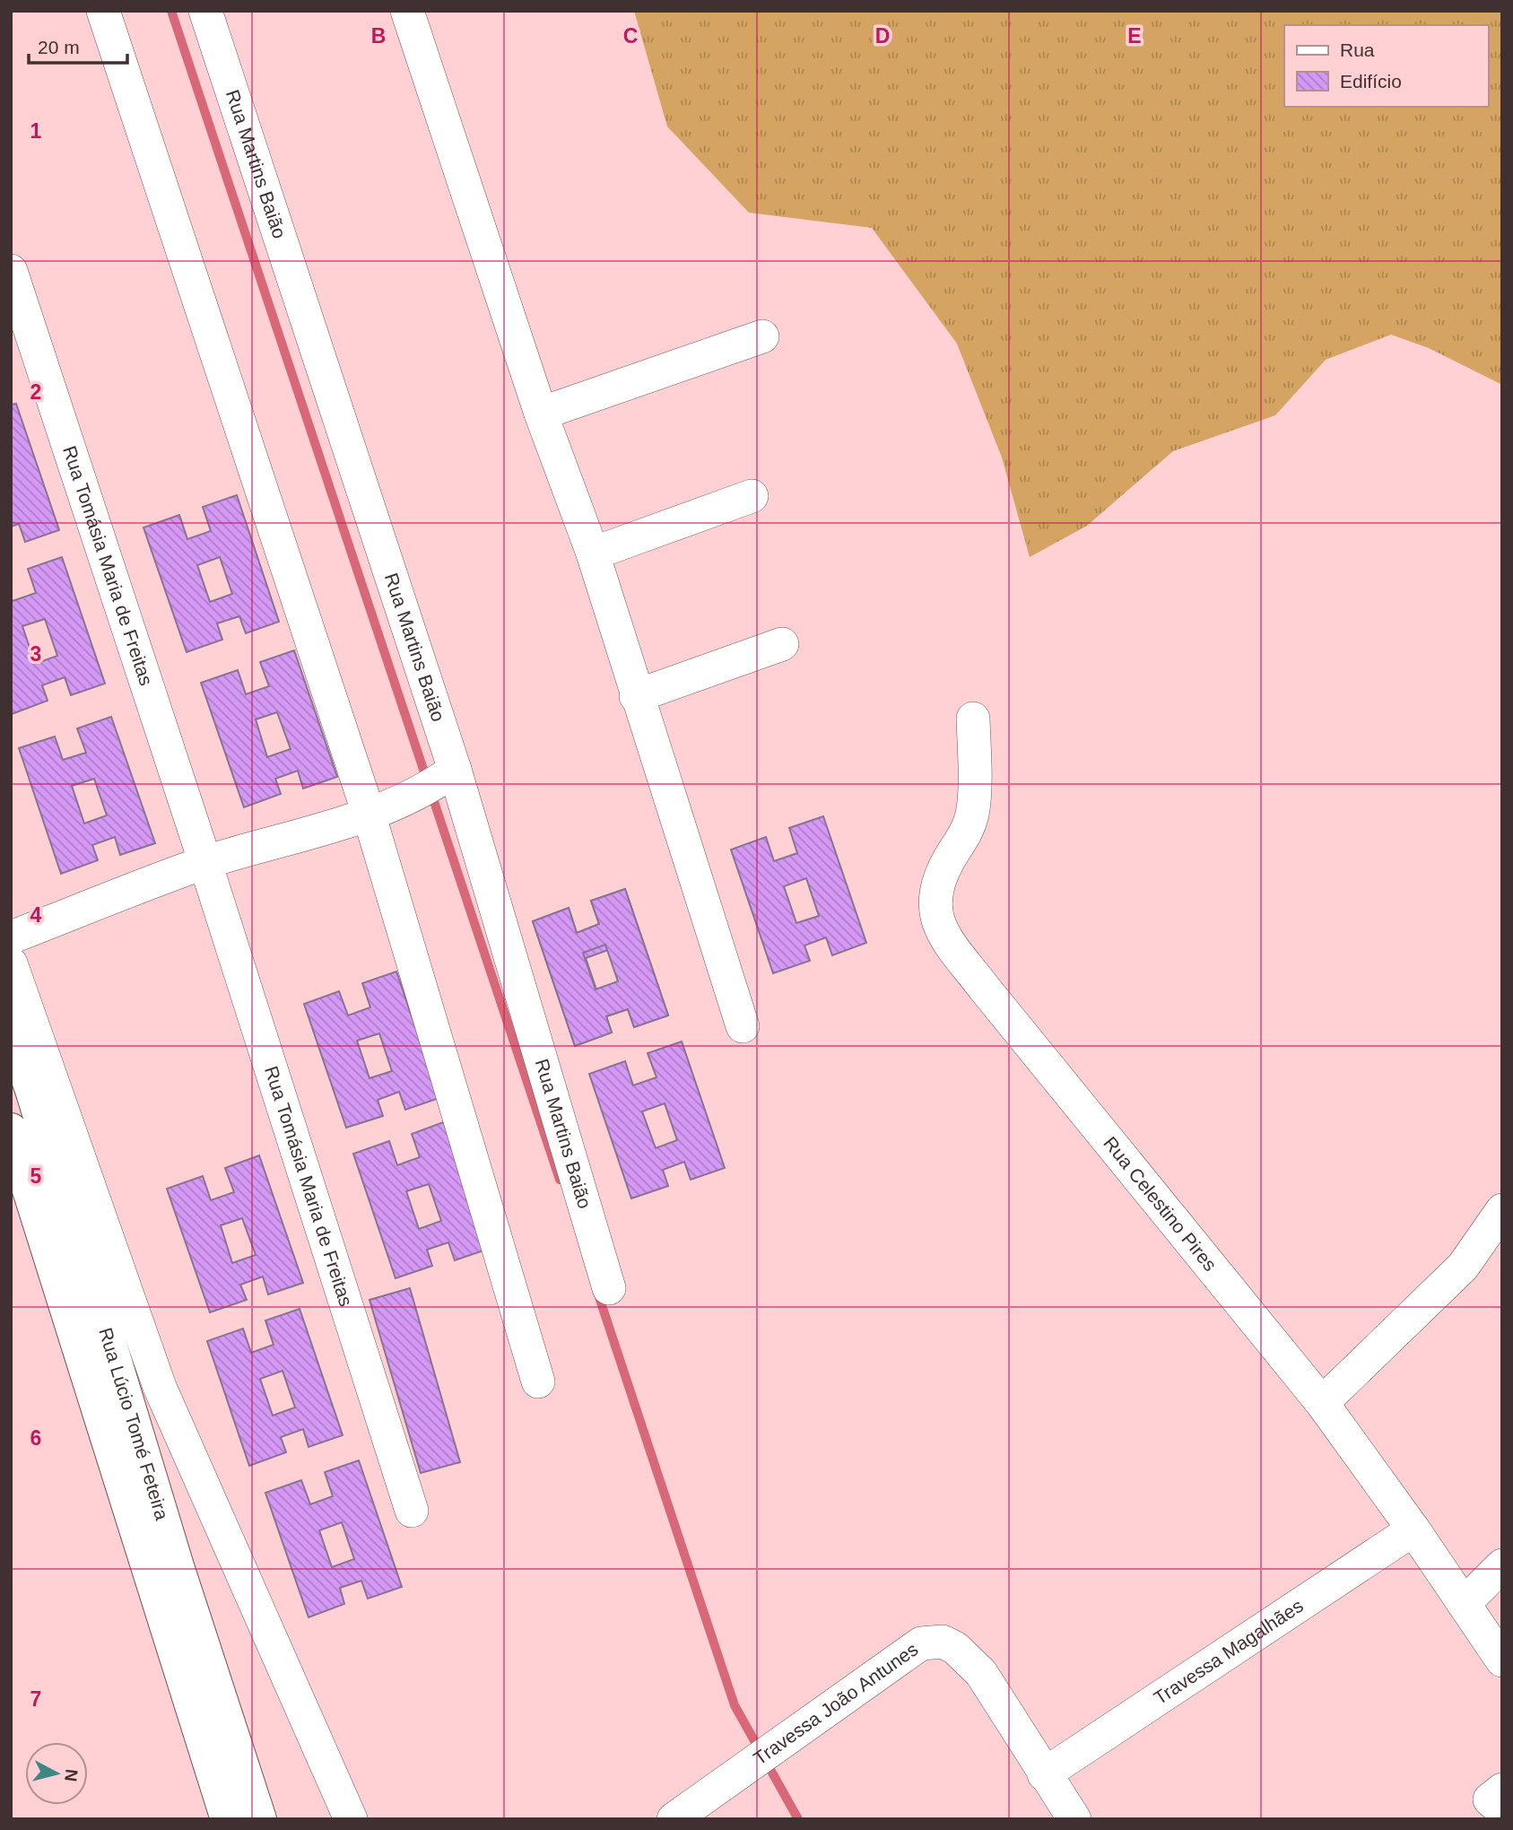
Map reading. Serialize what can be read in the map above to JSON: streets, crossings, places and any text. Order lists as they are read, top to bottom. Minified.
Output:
{"streets":{"main road":["Rua Lúcio Tomé Feteira"],"street":["Rua Martins Baião","Rua Tomásia Maria de Freitas","Rua Celestino Pires","Travessa Magalhães","Travessa João Antunes"]},"crossings":[["Rua Celestino Pires","Travessa Magalhães"],["Travessa Magalhães","Travessa João Antunes"]],"legend":["Rua","Edifício"],"scale_bar":"20 m","north":"right","grid":{"columns":["B","C","D","E"],"rows":["1","2","3","4","5","6","7"]}}
